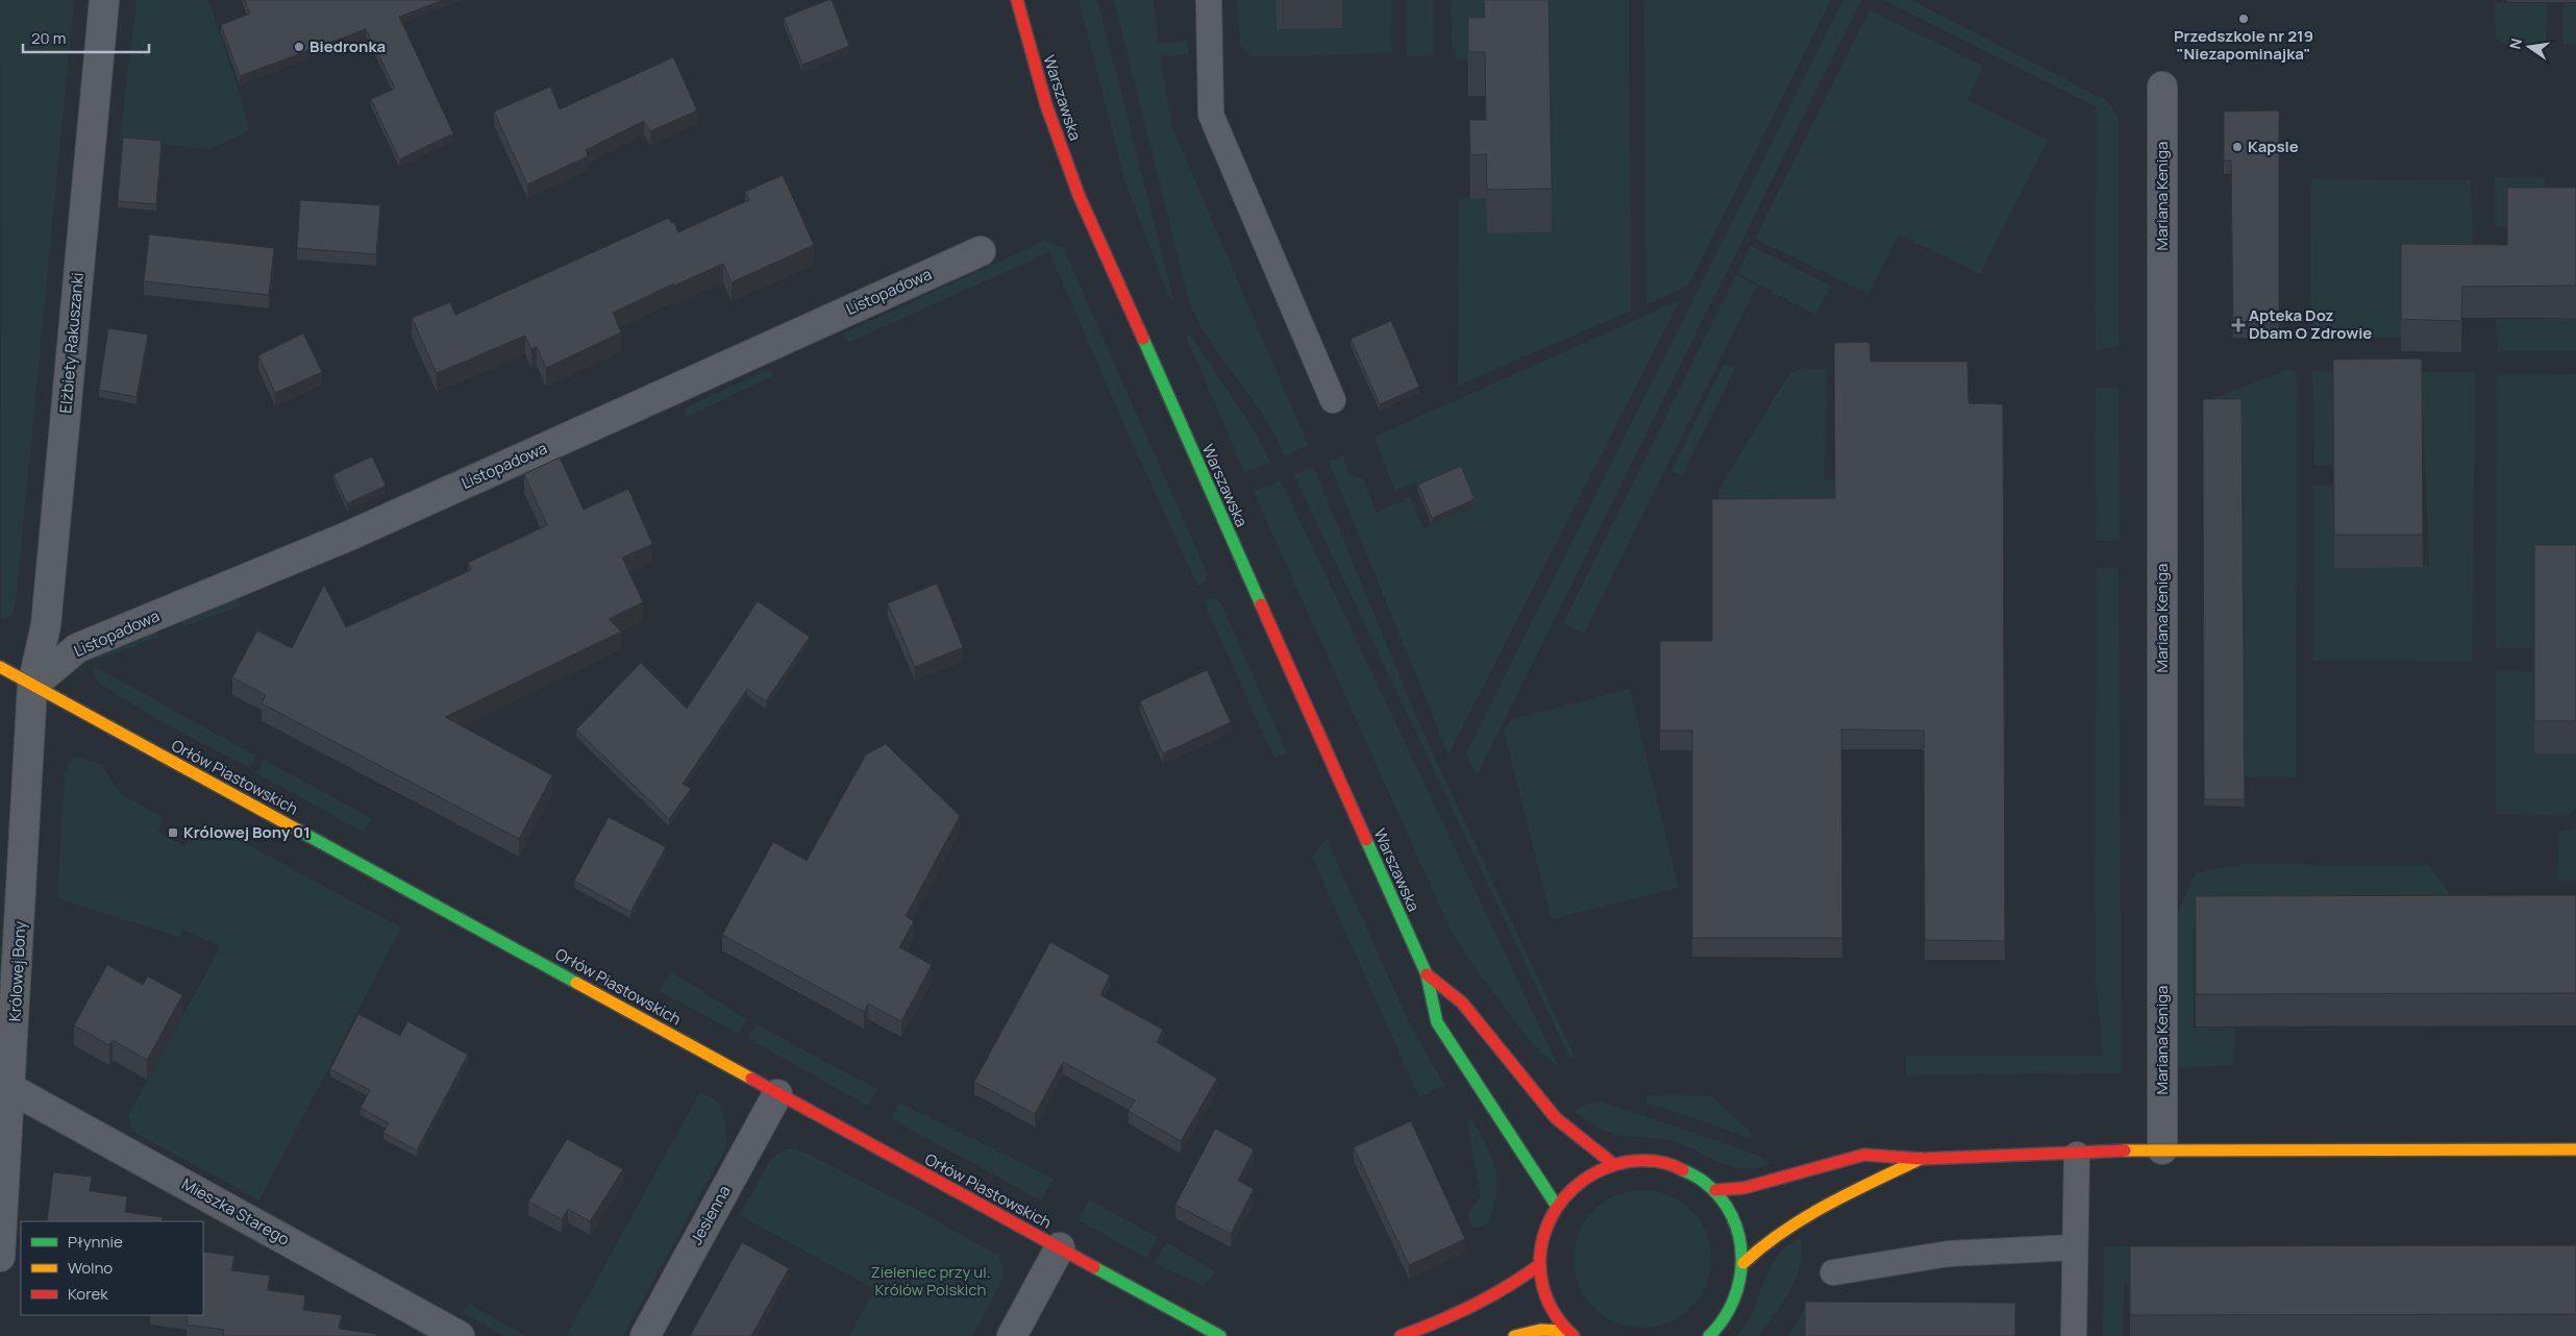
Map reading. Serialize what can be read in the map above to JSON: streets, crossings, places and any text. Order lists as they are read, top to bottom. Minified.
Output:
{"streets":{"street":["Warszawska","Mariana Keniga","Listopadowa","Elżbiety Rakuszanki","Orłów Piastowskich","Królowej Bony","Mieszka Starego","Jesienna"]},"crossings":[["Listopadowa","Elżbiety Rakuszanki"],["Listopadowa","Orłów Piastowskich"],["Listopadowa","Królowej Bony"],["Elżbiety Rakuszanki","Orłów Piastowskich"],["Elżbiety Rakuszanki","Królowej Bony"],["Orłów Piastowskich","Królowej Bony"],["Orłów Piastowskich","Jesienna"],["Królowej Bony","Mieszka Starego"]],"parks":["Zieleniec przy ul. Królów Polskich"],"places":{"other":["Przedszkole nr 219 \"Niezapominajka\"","Biedronka","Kapsle"],"health":["Apteka Doz Dbam O Zdrowie"],"transit":["Królowej Bony 01"]},"legend":["Płynnie","Wolno","Korek"],"scale_bar":"20 m","north":"left"}
